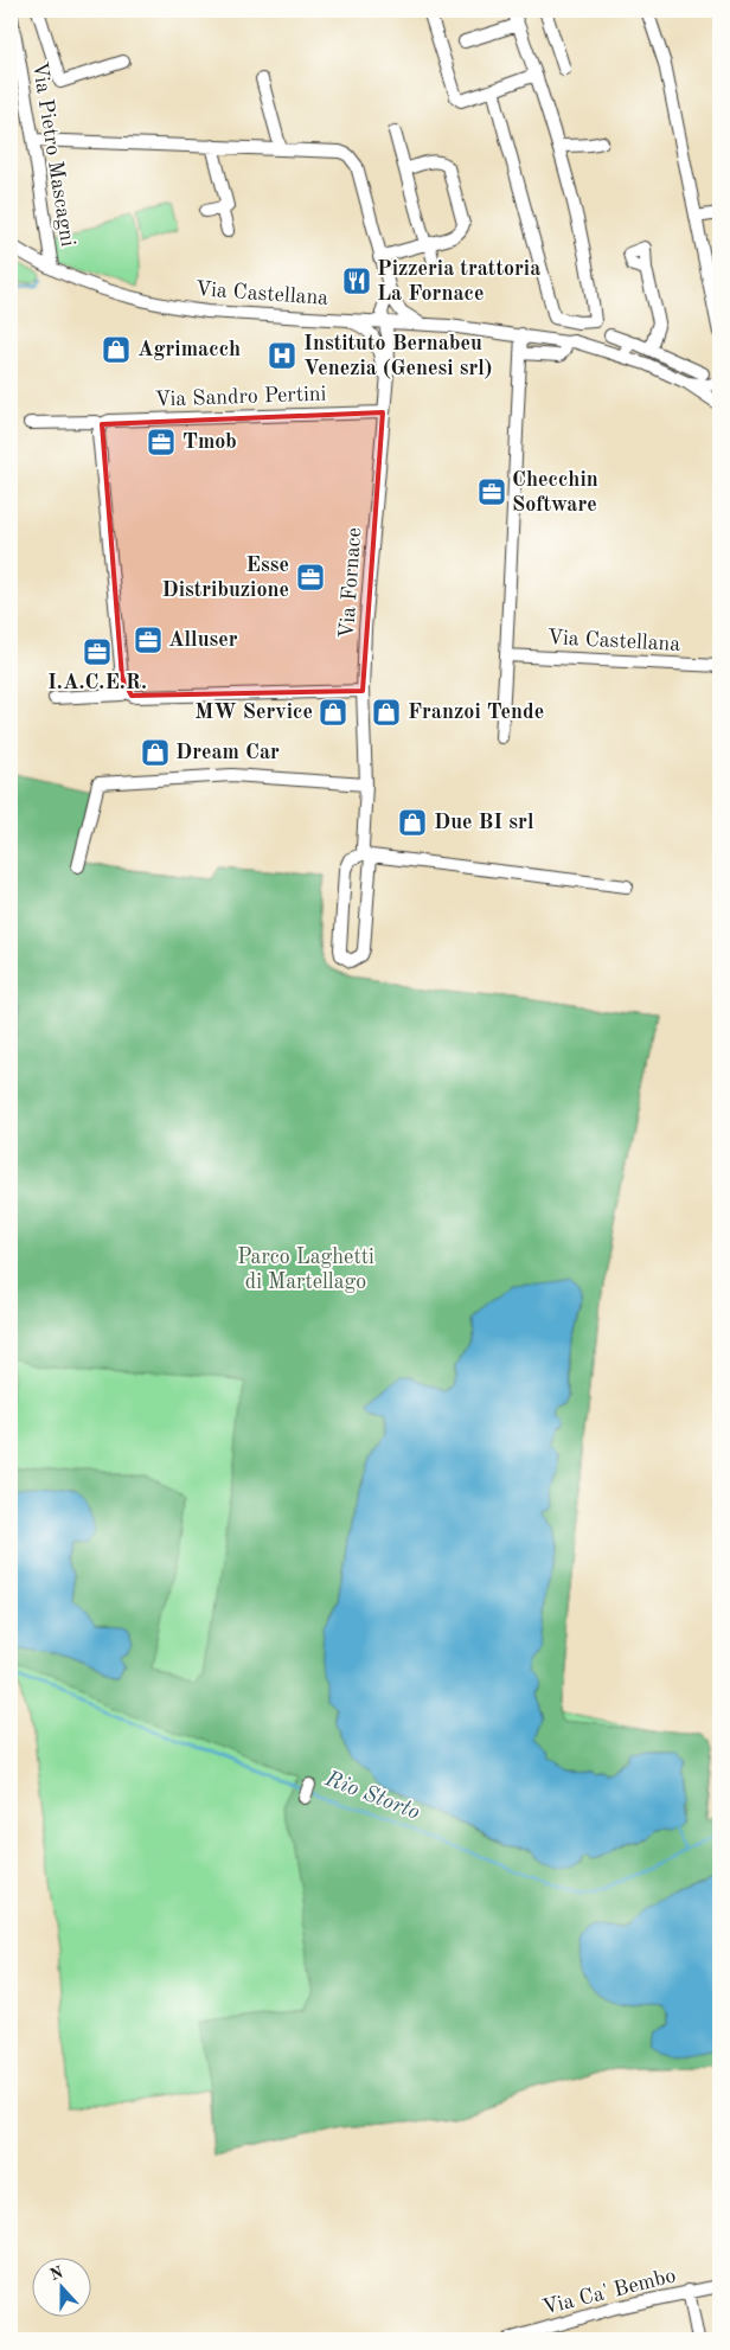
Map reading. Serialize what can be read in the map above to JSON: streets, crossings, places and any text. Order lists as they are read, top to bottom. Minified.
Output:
{"streets":{"street":["Via Pietro Mascagni","Via Castellana","Via Sandro Pertini","Via Fornace","Via Ca' Bembo"]},"crossings":[["Via Pietro Mascagni","Via Castellana"],["Via Sandro Pertini","Via Fornace"]],"water":["Rio Storto"],"parks":["Parco Laghetti di Martellago"],"places":{"restaurant":["Pizzeria trattoria La Fornace"],"shop":["Agrimacch","MW Service","Franzoi Tende","Dream Car","Due BI srl"],"hospital":["Instituto Bernabeu Venezia (Genesi srl)"],"office":["Tmob","Checchin Software","Esse Distribuzione","Alluser","I.A.C.E.R."]},"north":"top"}
